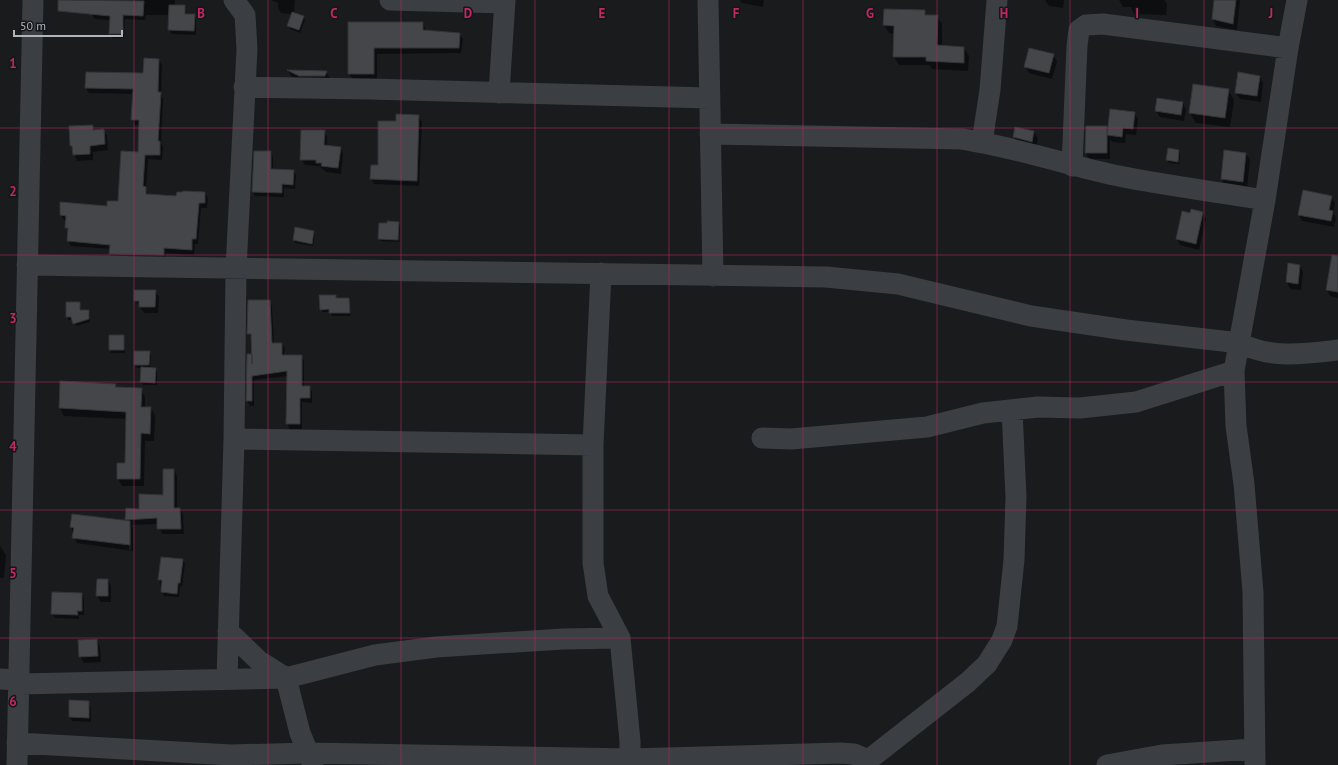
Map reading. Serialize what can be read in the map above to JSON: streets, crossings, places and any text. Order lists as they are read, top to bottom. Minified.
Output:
{"scale_bar":"50 m","grid":{"columns":["B","C","D","E","F","G","H","I","J"],"rows":["1","2","3","4","5","6"]}}
